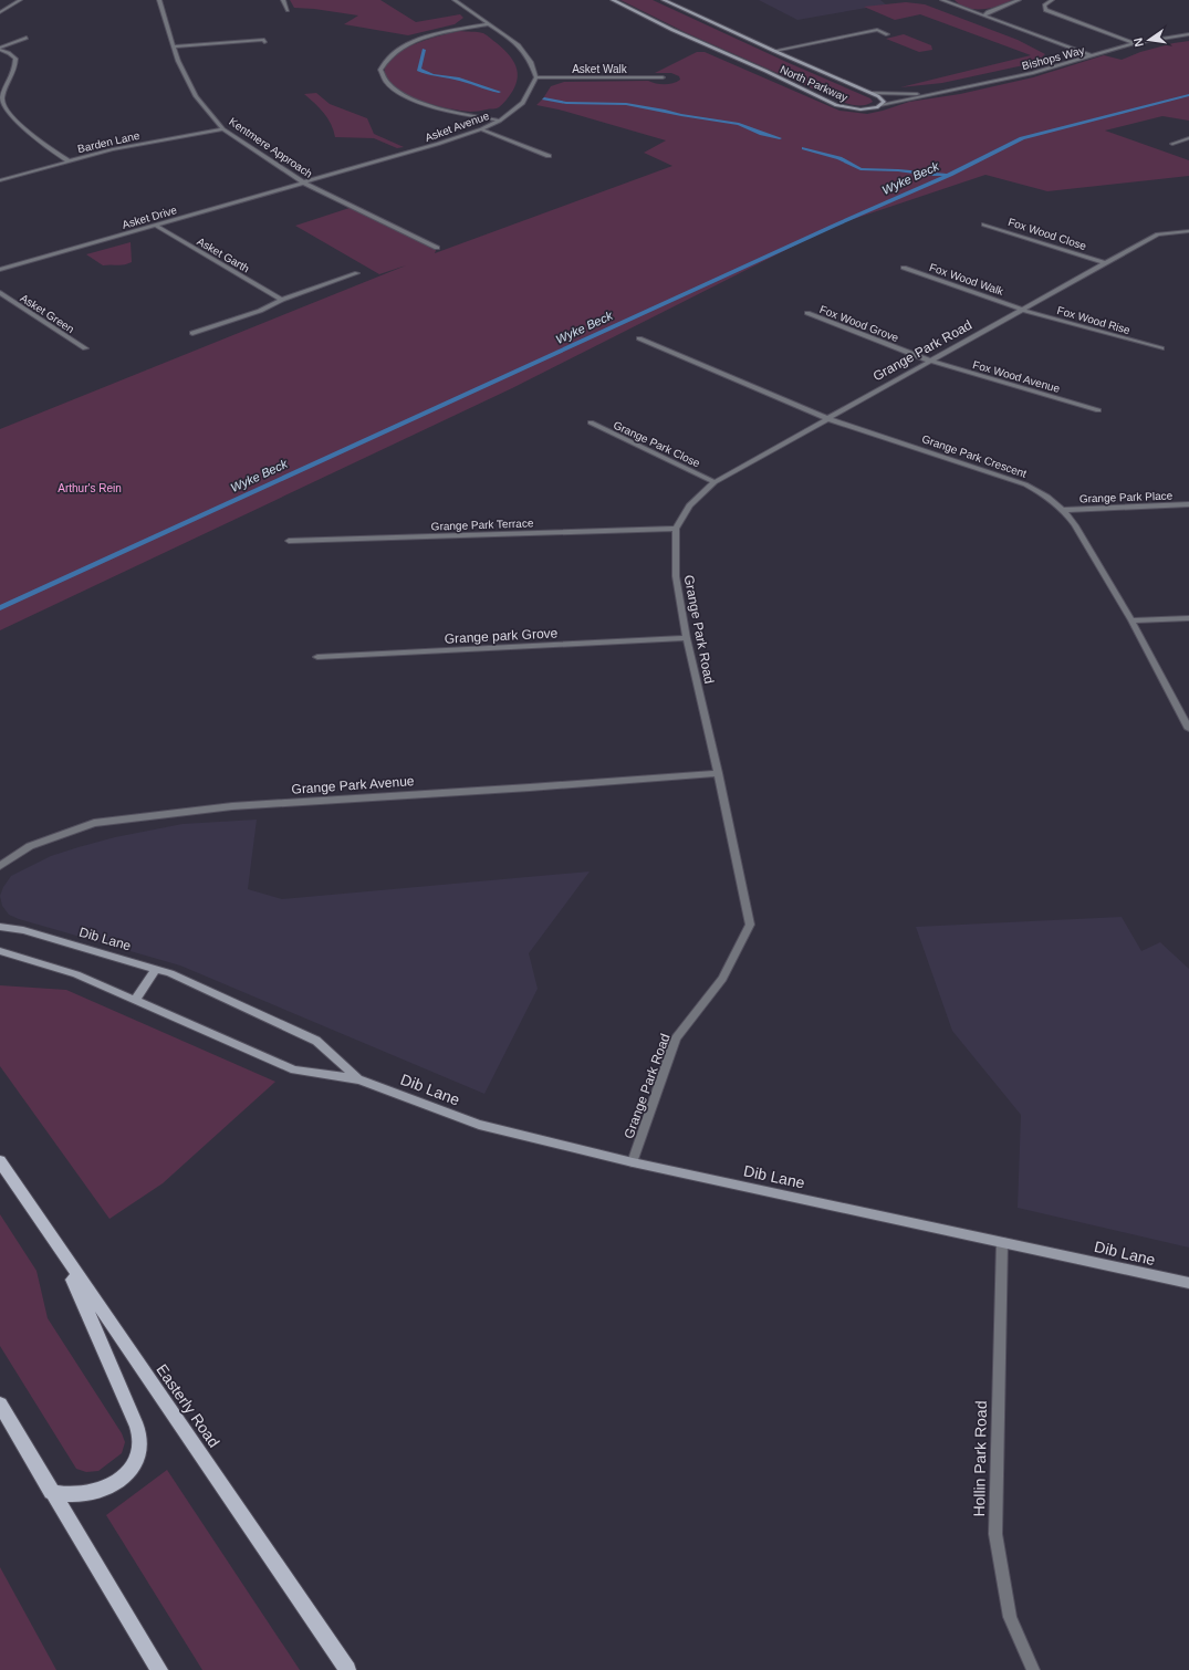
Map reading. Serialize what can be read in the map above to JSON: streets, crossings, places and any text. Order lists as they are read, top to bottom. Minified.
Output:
{"streets":{"main road":["Easterly Road"],"street":["Bishops Way","Asket Walk","North Parkway","Asket Avenue","Barden Lane","Kentmere Approach","Asket Drive","Fox Wood Close","Asket Garth","Fox Wood Walk","Asket Green","Fox Wood Rise","Fox Wood Grove","Grange Park Road","Fox Wood Avenue","Grange Park Close","Grange Park Crescent","Grange Park Place","Grange Park Terrace","Grange park Grove","Grange Park Avenue","Dib Lane","Hollin Park Road"]},"crossings":[["Bishops Way","North Parkway"],["Asket Walk","Asket Avenue"],["Asket Avenue","Kentmere Approach"],["Asket Avenue","Asket Drive"],["Barden Lane","Kentmere Approach"],["Kentmere Approach","Asket Drive"],["Asket Drive","Asket Garth"],["Fox Wood Close","Grange Park Road"],["Fox Wood Walk","Fox Wood Rise"],["Fox Wood Walk","Grange Park Road"],["Fox Wood Rise","Grange Park Road"],["Fox Wood Grove","Grange Park Road"],["Fox Wood Grove","Fox Wood Avenue"],["Grange Park Road","Fox Wood Avenue"],["Grange Park Road","Grange Park Close"],["Grange Park Road","Grange Park Crescent"],["Grange Park Road","Grange Park Terrace"],["Grange Park Road","Grange park Grove"],["Grange Park Road","Grange Park Avenue"],["Grange Park Road","Dib Lane"],["Grange Park Crescent","Grange Park Place"],["Dib Lane","Hollin Park Road"]],"water":["Wyke Beck"],"parks":["Arthur's Rein"],"north":"left"}
